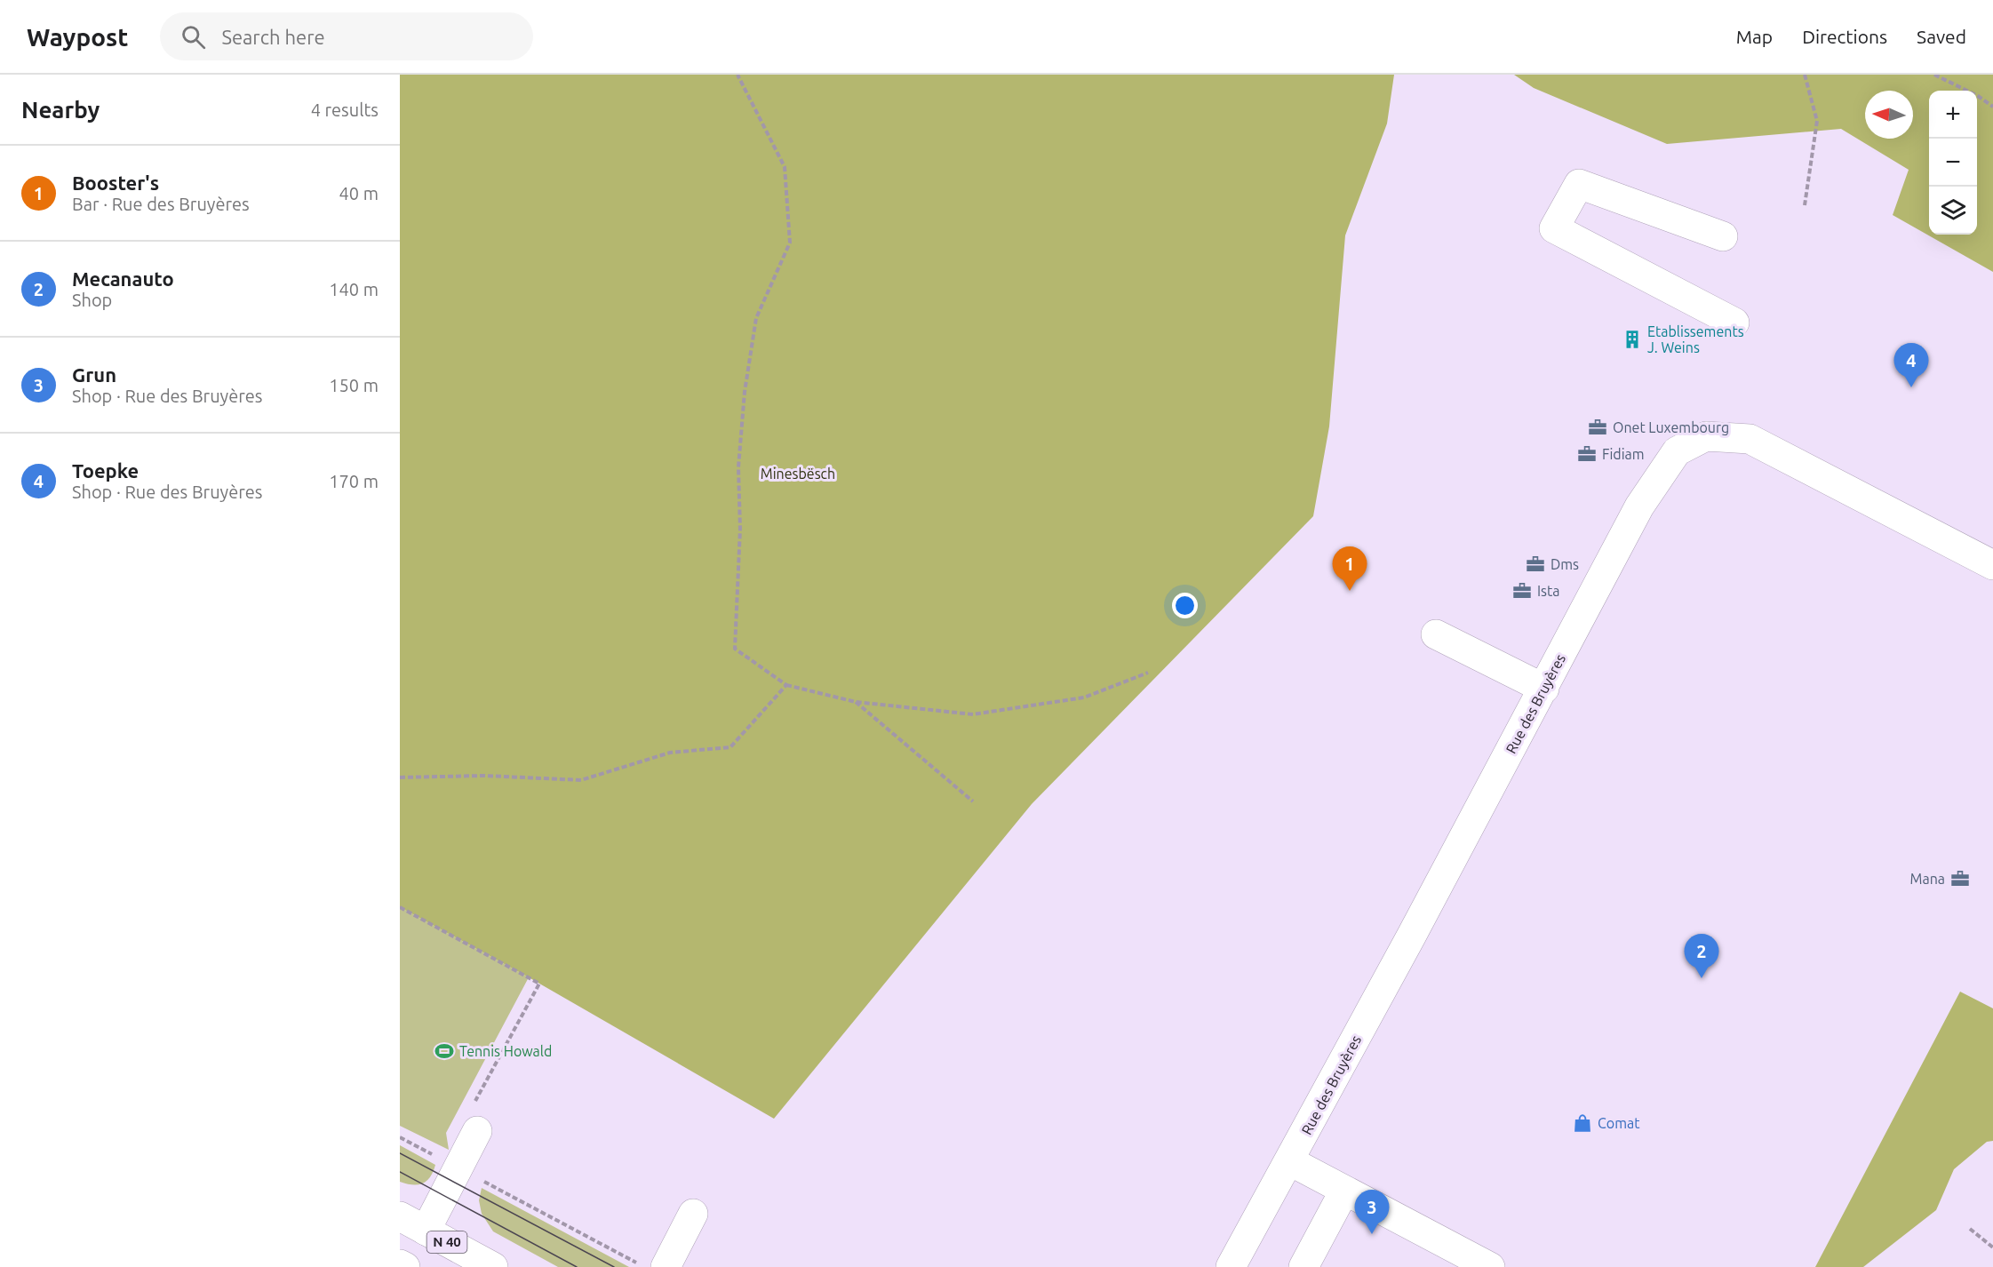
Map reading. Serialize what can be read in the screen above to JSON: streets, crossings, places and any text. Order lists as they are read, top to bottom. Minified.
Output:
{"streets":{"street":["Rue des Bruyères","N 40"]},"parks":["Minesbësch"],"places":{"building":["Etablissements J. Weins"],"office":["Onet Luxembourg","Fidiam","Dms","Ista","Mana"],"sports":["Tennis Howald"],"shop":["Comat"]},"north":"left","page":{"header":"Waypost","search":"Search here","nav":["Map","Directions","Saved"],"heading":["Nearby","4 results"],"map_buttons":["+","−"],"list":[{"mark":"1","name":"Booster's","note":"Bar · Rue des Bruyères","value":"40 m"},{"mark":"2","name":"Mecanauto","note":"Shop","value":"140 m"},{"mark":"3","name":"Grun","note":"Shop · Rue des Bruyères","value":"150 m"},{"mark":"4","name":"Toepke","note":"Shop · Rue des Bruyères","value":"170 m"}],"pins":["4","1","2","3"]}}
